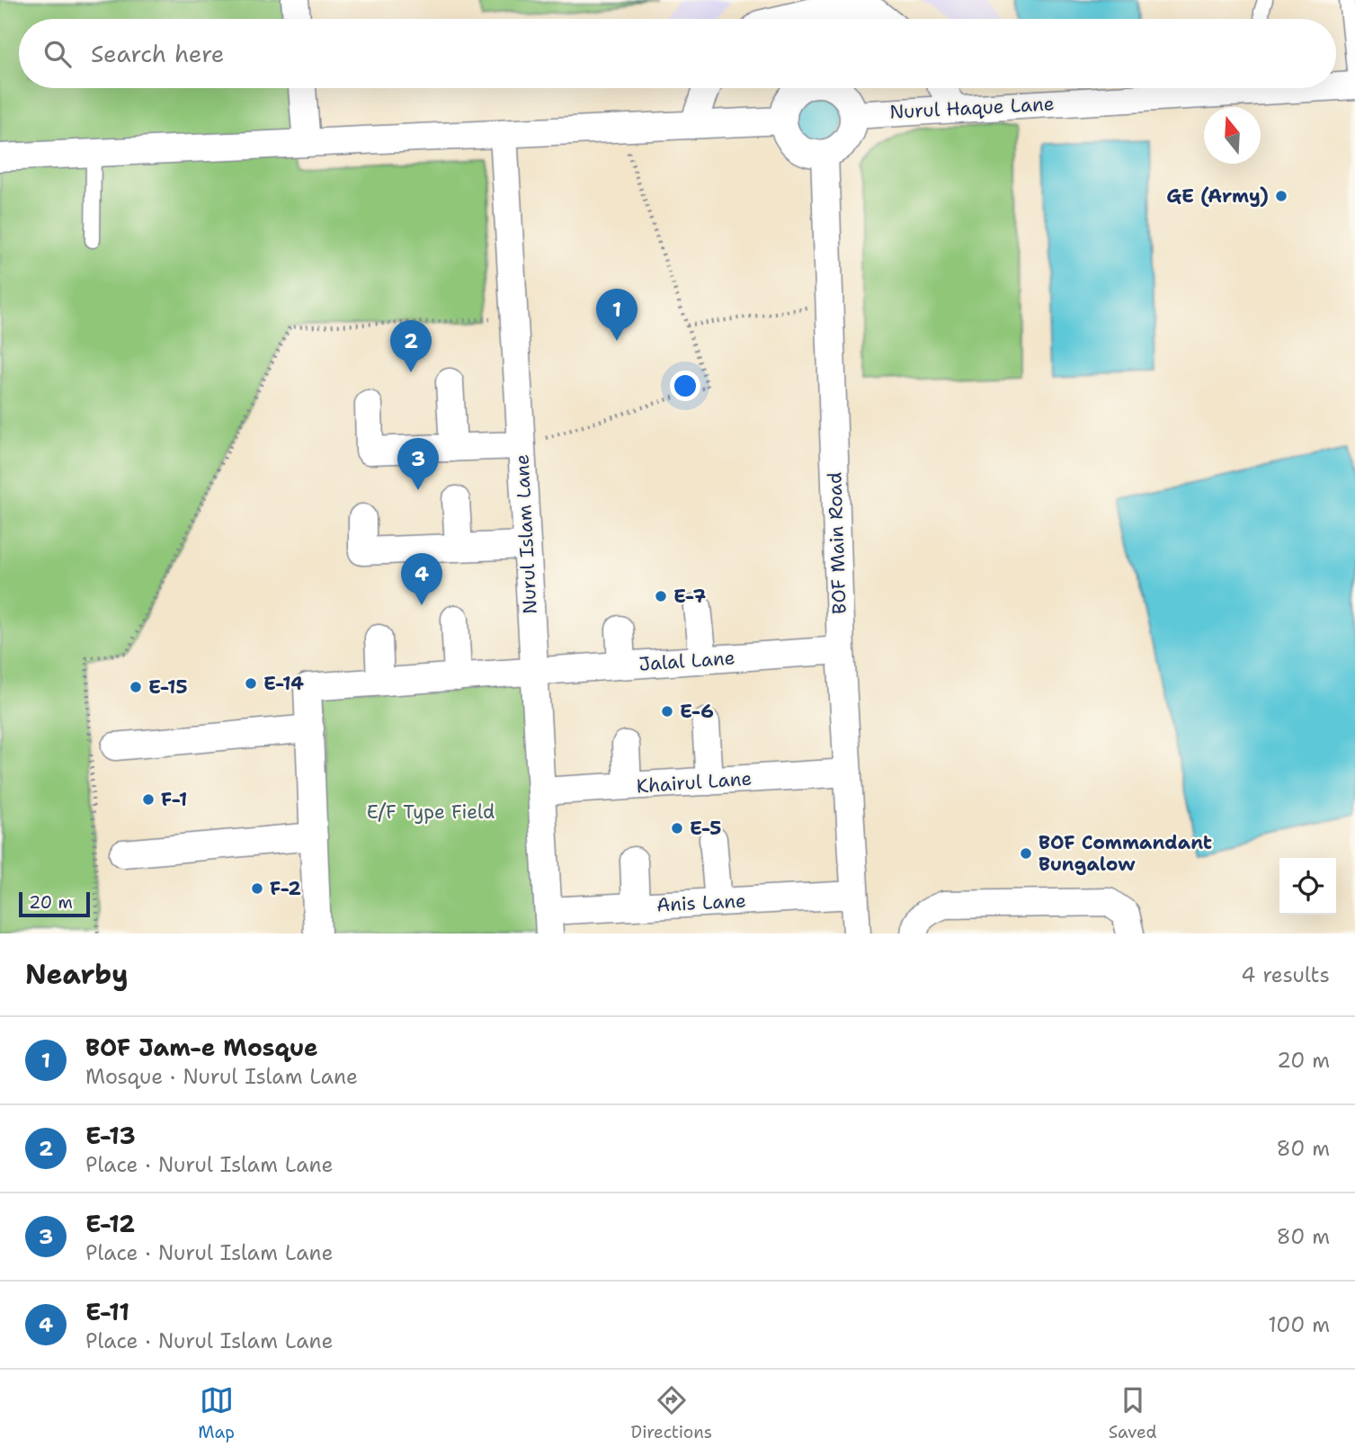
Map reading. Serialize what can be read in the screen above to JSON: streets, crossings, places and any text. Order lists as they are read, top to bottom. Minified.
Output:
{"streets":{"street":["Nurul Haque Lane","Nurul Islam Lane","BOF Main Road","Jalal Lane","Khairul Lane","Anis Lane"]},"crossings":[["Nurul Islam Lane","Jalal Lane"],["Nurul Islam Lane","Khairul Lane"],["Nurul Islam Lane","Anis Lane"],["BOF Main Road","Jalal Lane"],["BOF Main Road","Khairul Lane"],["BOF Main Road","Anis Lane"]],"parks":["E/F Type Field"],"places":["GE (Army)","E-7","E-14","E-15","E-6","F-1","E-5","BOF Commandant Bungalow","F-2"],"scale_bar":"20 m","north":"top","page":{"search":"Search here","pins":["1","2","3","4"],"scale":"20 m","heading":["Nearby","4 results"],"list":[{"mark":"1","name":"BOF Jam-e Mosque","note":"Mosque · Nurul Islam Lane","value":"20 m"},{"mark":"2","name":"E-13","note":"Place · Nurul Islam Lane","value":"80 m"},{"mark":"3","name":"E-12","note":"Place · Nurul Islam Lane","value":"80 m"},{"mark":"4","name":"E-11","note":"Place · Nurul Islam Lane","value":"100 m"}],"nav":["Map","Directions","Saved"]}}
